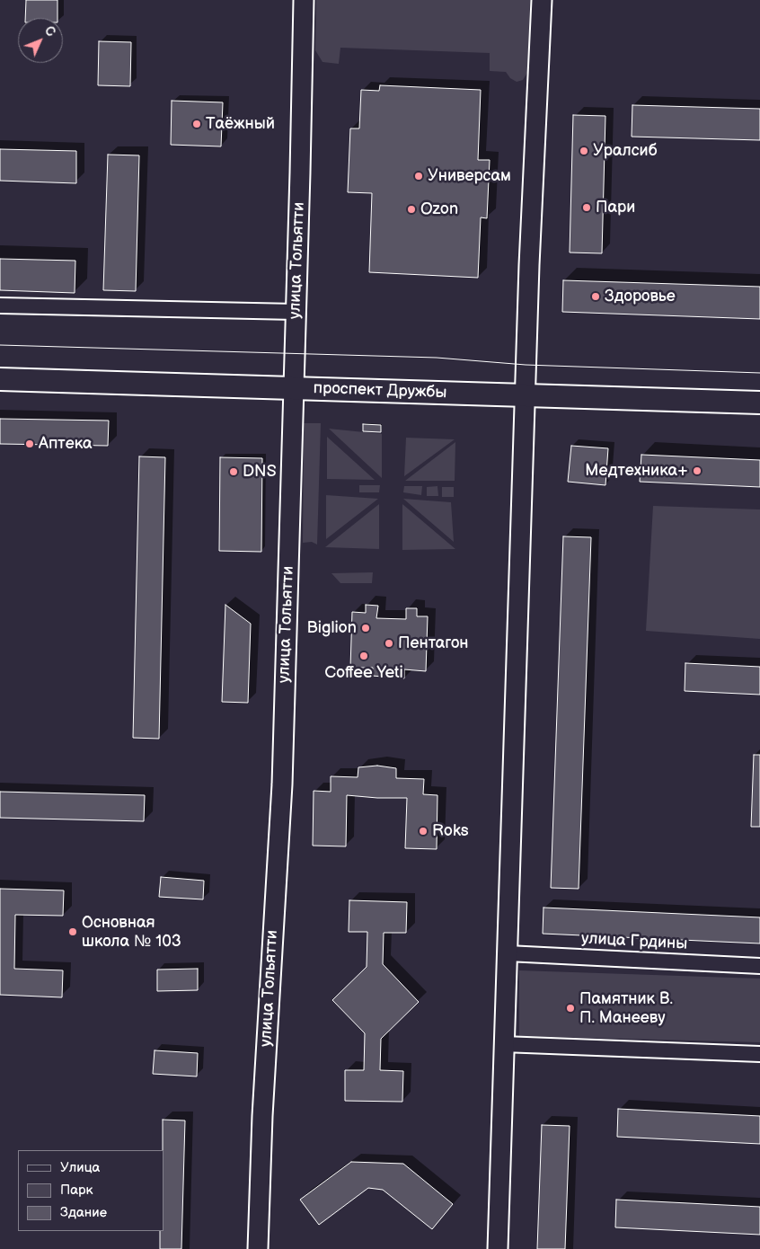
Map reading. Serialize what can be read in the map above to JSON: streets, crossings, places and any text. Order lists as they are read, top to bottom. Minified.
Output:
{"streets":{"main road":["проспект Дружбы"],"street":["улица Тольятти","улица Грдины"]},"crossings":[["улица Тольятти","проспект Дружбы"]],"places":["Таёжный","Уралсиб","Универсам","Пари","Ozon","Здоровье","Аптека","Медтехника+","DNS","Biglion","Пентагон","Coffee Yeti","Roks","Основная школа № 103","Памятник В. П. Манееву"],"legend":["Улица","Парк","Здание"],"north":"top right"}
